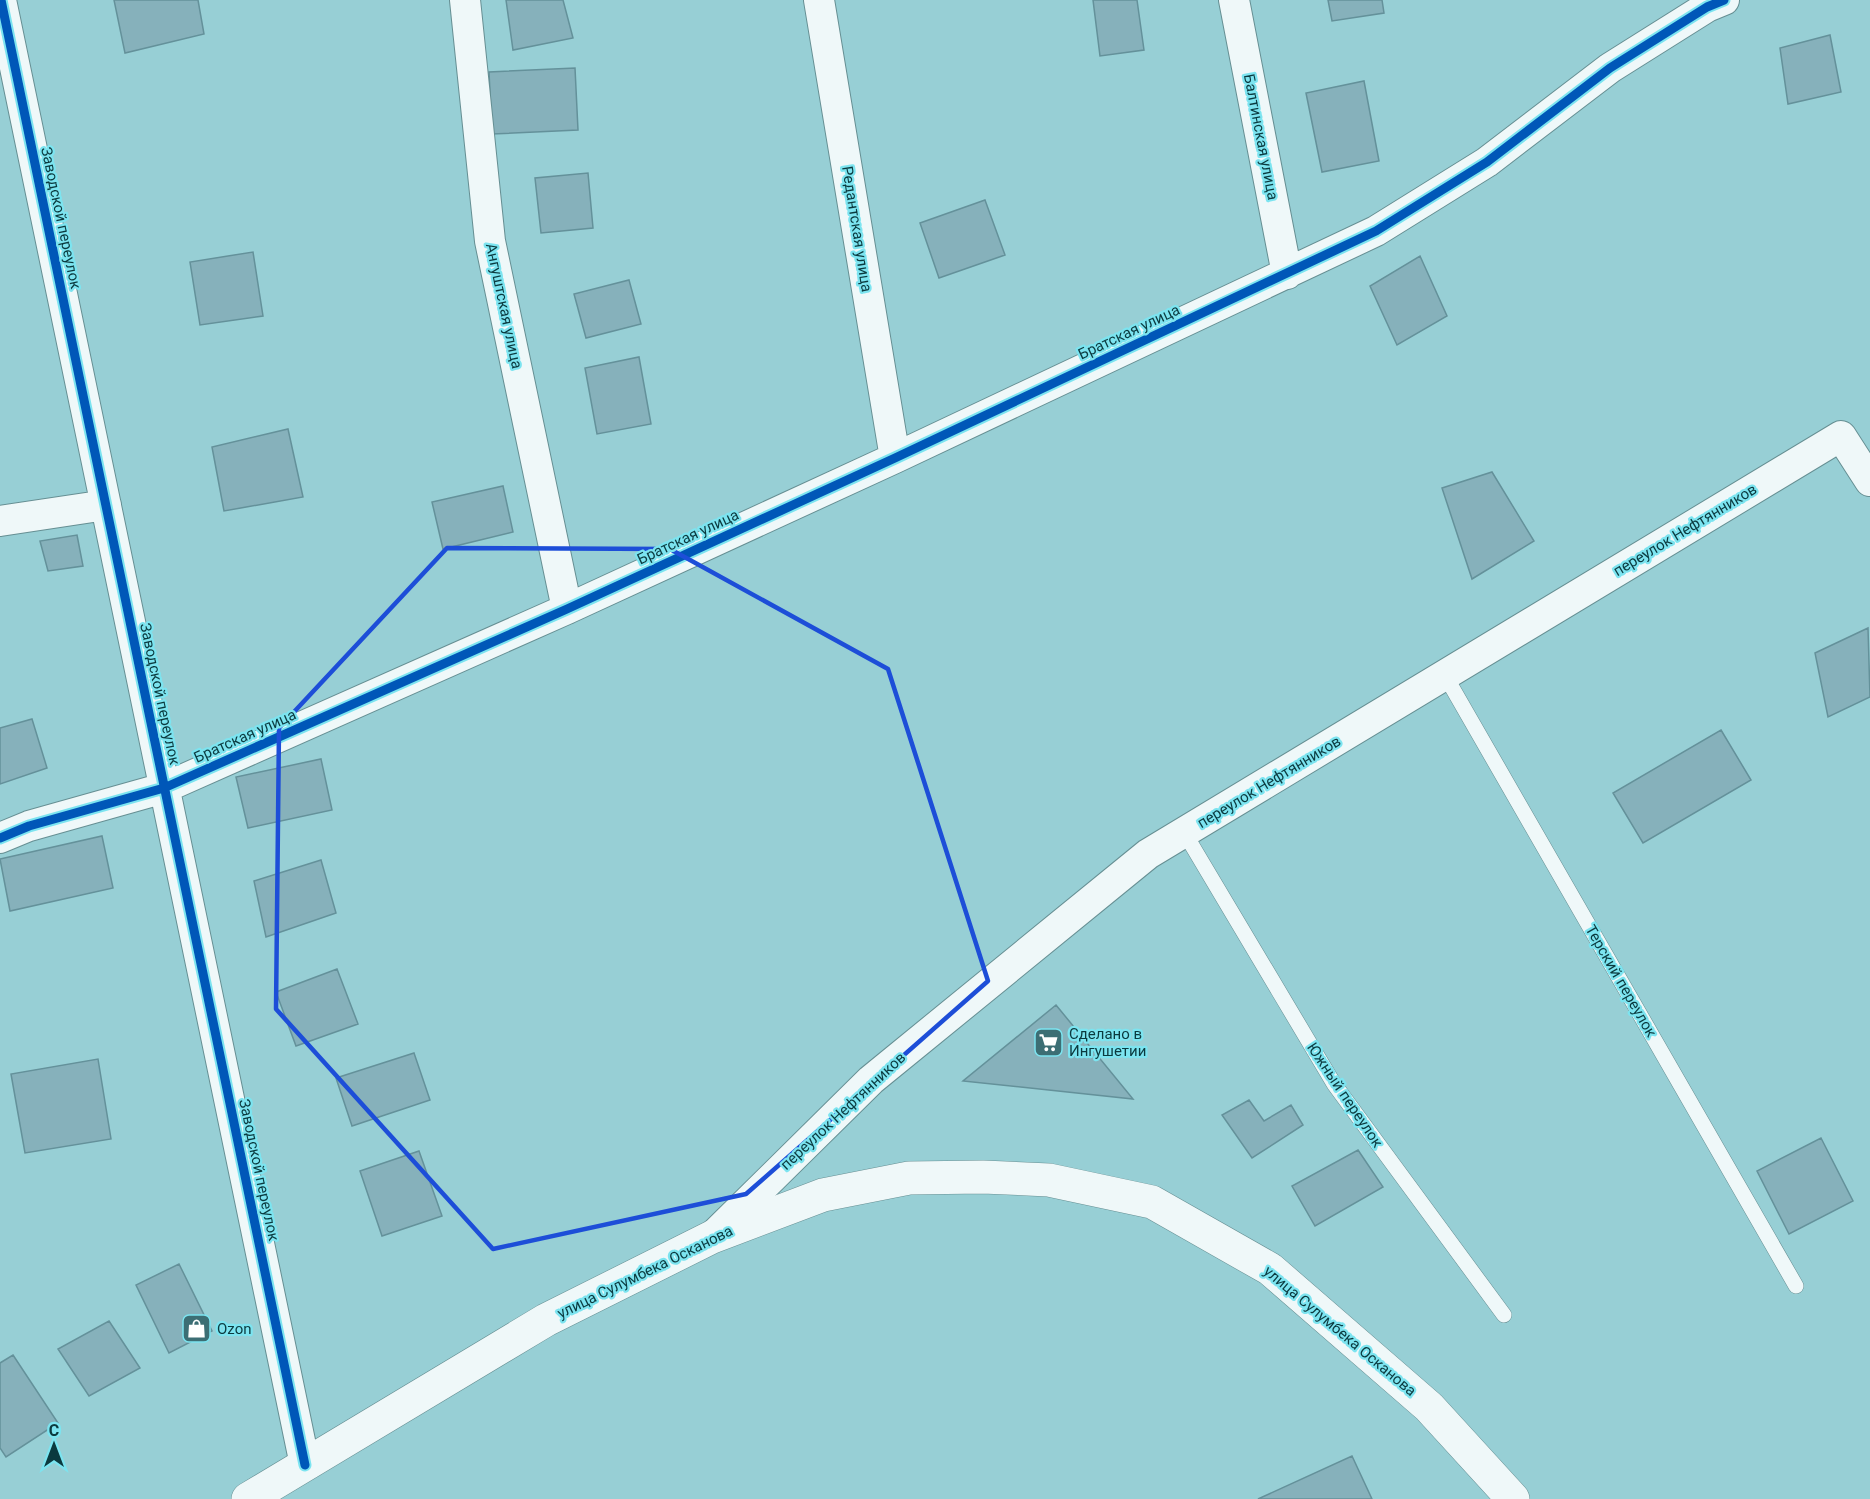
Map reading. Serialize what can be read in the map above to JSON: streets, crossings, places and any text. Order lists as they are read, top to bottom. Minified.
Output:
{"streets":{"main road":["улица Сулумбека Осканова"],"street":["Балтинская улица","Заводской переулок","Редантская улица","Ангуштская улица","Братская улица","переулок Нефтянников"],"lane":["Терский переулок","Южный переулок"]},"crossings":[["Балтинская улица","Братская улица"],["Заводской переулок","Братская улица"],["Заводской переулок","улица Сулумбека Осканова"],["Редантская улица","Братская улица"],["Ангуштская улица","Братская улица"],["переулок Нефтянников","Терский переулок"],["переулок Нефтянников","Южный переулок"],["переулок Нефтянников","улица Сулумбека Осканова"]],"places":{"supermarket":["Сделано в Ингушетии"],"shop":["Ozon"]},"north":"top"}
